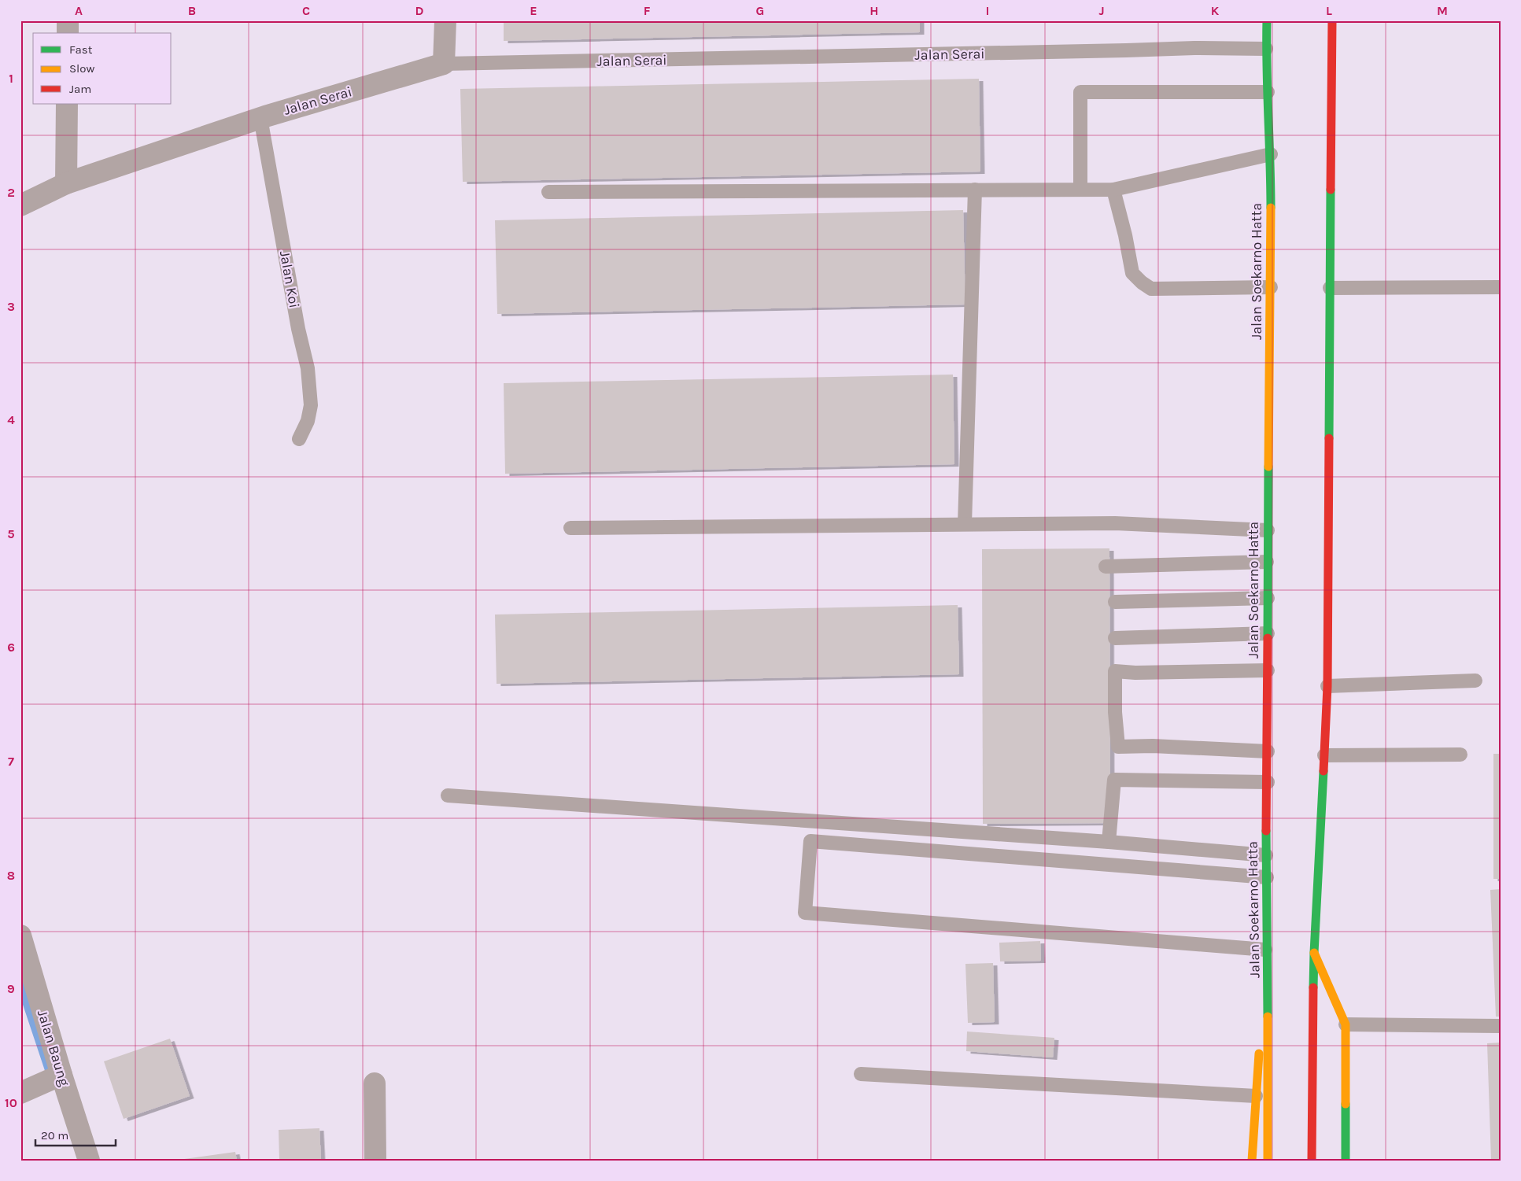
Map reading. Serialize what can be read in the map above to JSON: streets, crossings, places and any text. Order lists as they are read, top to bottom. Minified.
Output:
{"streets":{"main road":["Jalan Soekarno Hatta"],"street":["Jalan Serai","Jalan Baung"],"lane":["Jalan Koi"]},"crossings":[["Jalan Serai","Jalan Soekarno Hatta"],["Jalan Serai","Jalan Koi"]],"legend":["Fast","Slow","Jam"],"scale_bar":"20 m","grid":{"columns":["A","B","C","D","E","F","G","H","I","J","K","L","M"],"rows":["1","2","3","4","5","6","7","8","9","10"]}}
